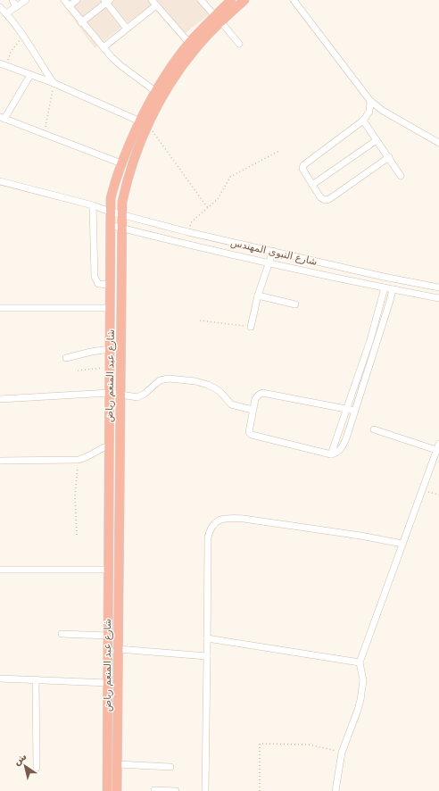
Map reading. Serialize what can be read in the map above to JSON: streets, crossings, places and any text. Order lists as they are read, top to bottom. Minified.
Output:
{"streets":{"highway":["شارع عبد المنعم رياض"],"street":["شارع النبوى المهندس"]},"crossings":[["شارع النبوى المهندس","شارع عبد المنعم رياض"]],"north":"top left"}
